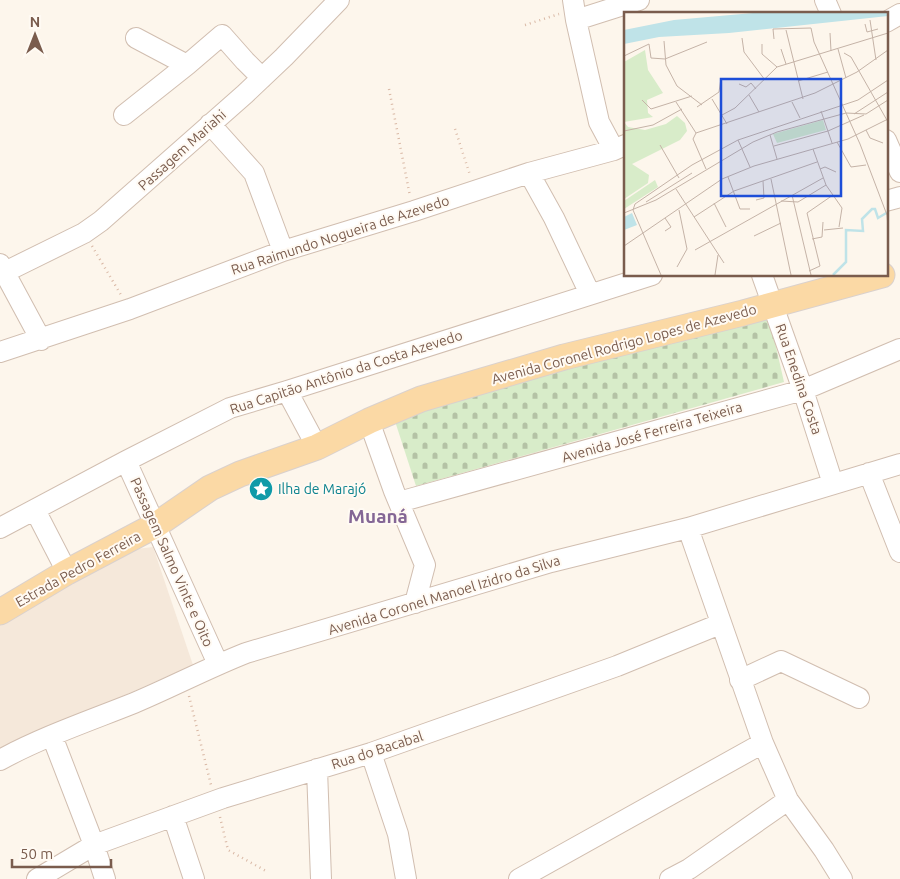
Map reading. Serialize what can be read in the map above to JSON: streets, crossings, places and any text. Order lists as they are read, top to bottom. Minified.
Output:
{"streets":{"main road":["Avenida Coronel Rodrigo Lopes de Azevedo","Estrada Pedro Ferreira"],"street":["Passagem Mariahi","Rua Raimundo Nogueira de Azevedo","Rua Capitão Antônio da Costa Azevedo","Rua Enedina Costa","Avenida José Ferreira Teixeira","Passagem Salmo Vinte e Oito","Avenida Coronel Manoel Izidro da Silva","Rua do Bacabal"]},"crossings":[["Avenida Coronel Rodrigo Lopes de Azevedo","Rua Enedina Costa"],["Avenida Coronel Rodrigo Lopes de Azevedo","Estrada Pedro Ferreira"],["Rua Capitão Antônio da Costa Azevedo","Passagem Salmo Vinte e Oito"],["Rua Enedina Costa","Avenida José Ferreira Teixeira"],["Rua Enedina Costa","Avenida Coronel Manoel Izidro da Silva"],["Passagem Salmo Vinte e Oito","Estrada Pedro Ferreira"],["Passagem Salmo Vinte e Oito","Avenida Coronel Manoel Izidro da Silva"]],"districts":["Muaná"],"places":{"place":["Ilha de Marajó"]},"scale_bar":"50 m","north":"top"}
